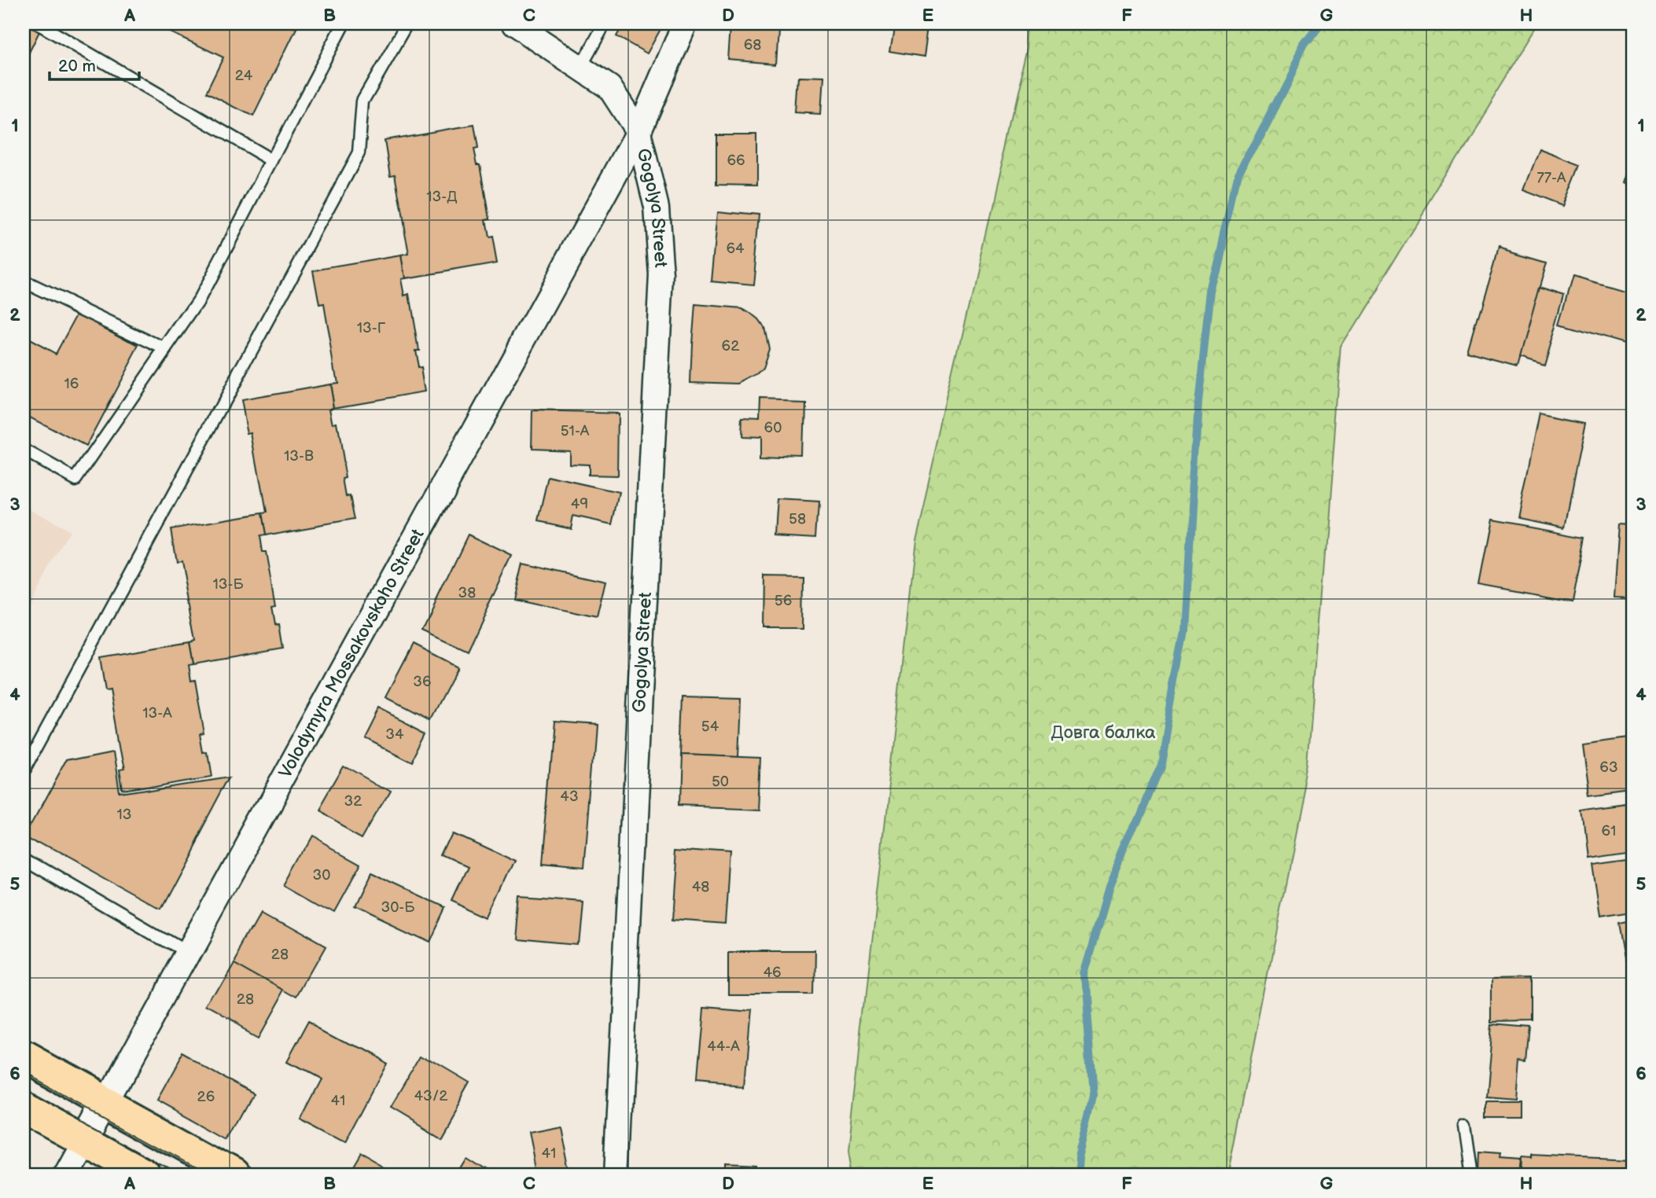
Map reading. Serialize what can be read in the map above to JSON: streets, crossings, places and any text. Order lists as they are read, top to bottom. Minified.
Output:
{"streets":{"street":["Gogolya Street","Volodymyra Mossakovskoho Street"]},"crossings":[["Gogolya Street","Volodymyra Mossakovskoho Street"]],"parks":["Довга балка"],"house_numbers":["68","24","66","77-А","13-Д","64","13-Г","62","16","60","51-А","13-В","49","58","13-Б","38","56","36","13-А","54","34","63","50","43","32","13","61","30","48","30-Б","28","46","28","44-А","43/2","26","41","41"],"scale_bar":"20 m","grid":{"columns":["A","B","C","D","E","F","G","H"],"rows":["1","2","3","4","5","6"]}}
